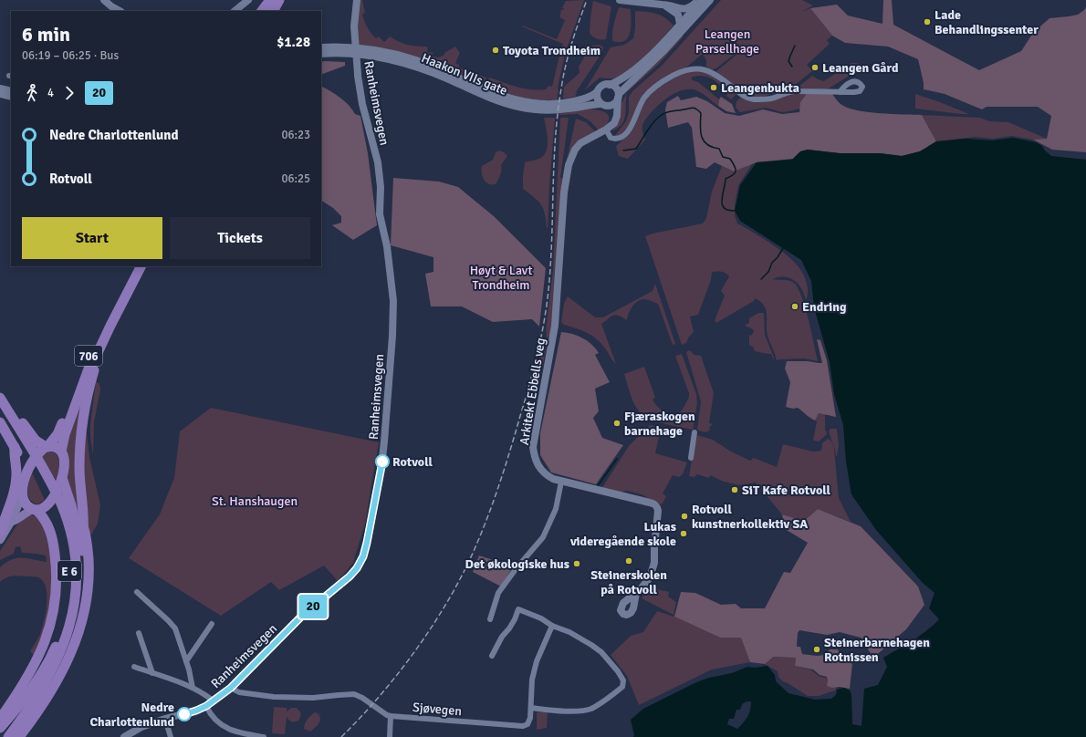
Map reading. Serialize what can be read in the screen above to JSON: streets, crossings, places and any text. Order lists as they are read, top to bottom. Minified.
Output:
{"streets":{"highway":["706","E 6"],"street":["Haakon VIIs gate","Ranheimsvegen","Arkitekt Ebbells veg","Sjøvegen"]},"crossings":[["Ranheimsvegen","Sjøvegen"],["706","E 6"]],"parks":["Leangen Parsellhage","Høyt & Lavt Trondheim","St. Hanshaugen"],"places":["Lade Behandlingssenter","Toyota Trondheim","Leangen Gård","Leangenbukta","Endring","Fjæraskogen barnehage","Rotvoll","SiT Kafe Rotvoll","Rotvoll kunstnerkollektiv SA","Lukas videregående skole","Steinerskolen på Rotvoll","Det økologiske hus","Steinerbarnehagen Rotnissen","Nedre Charlottenlund"],"lines":["bus line 20"],"page":{"on_map":"20","heading":["6 min","06:19 – 06:25 · Bus","$1.28"],"legs":["4","20"],"list":[{"name":"Nedre Charlottenlund","value":"06:23"},{"name":"Rotvoll","value":"06:25"}],"buttons":["Start","Tickets"]}}
